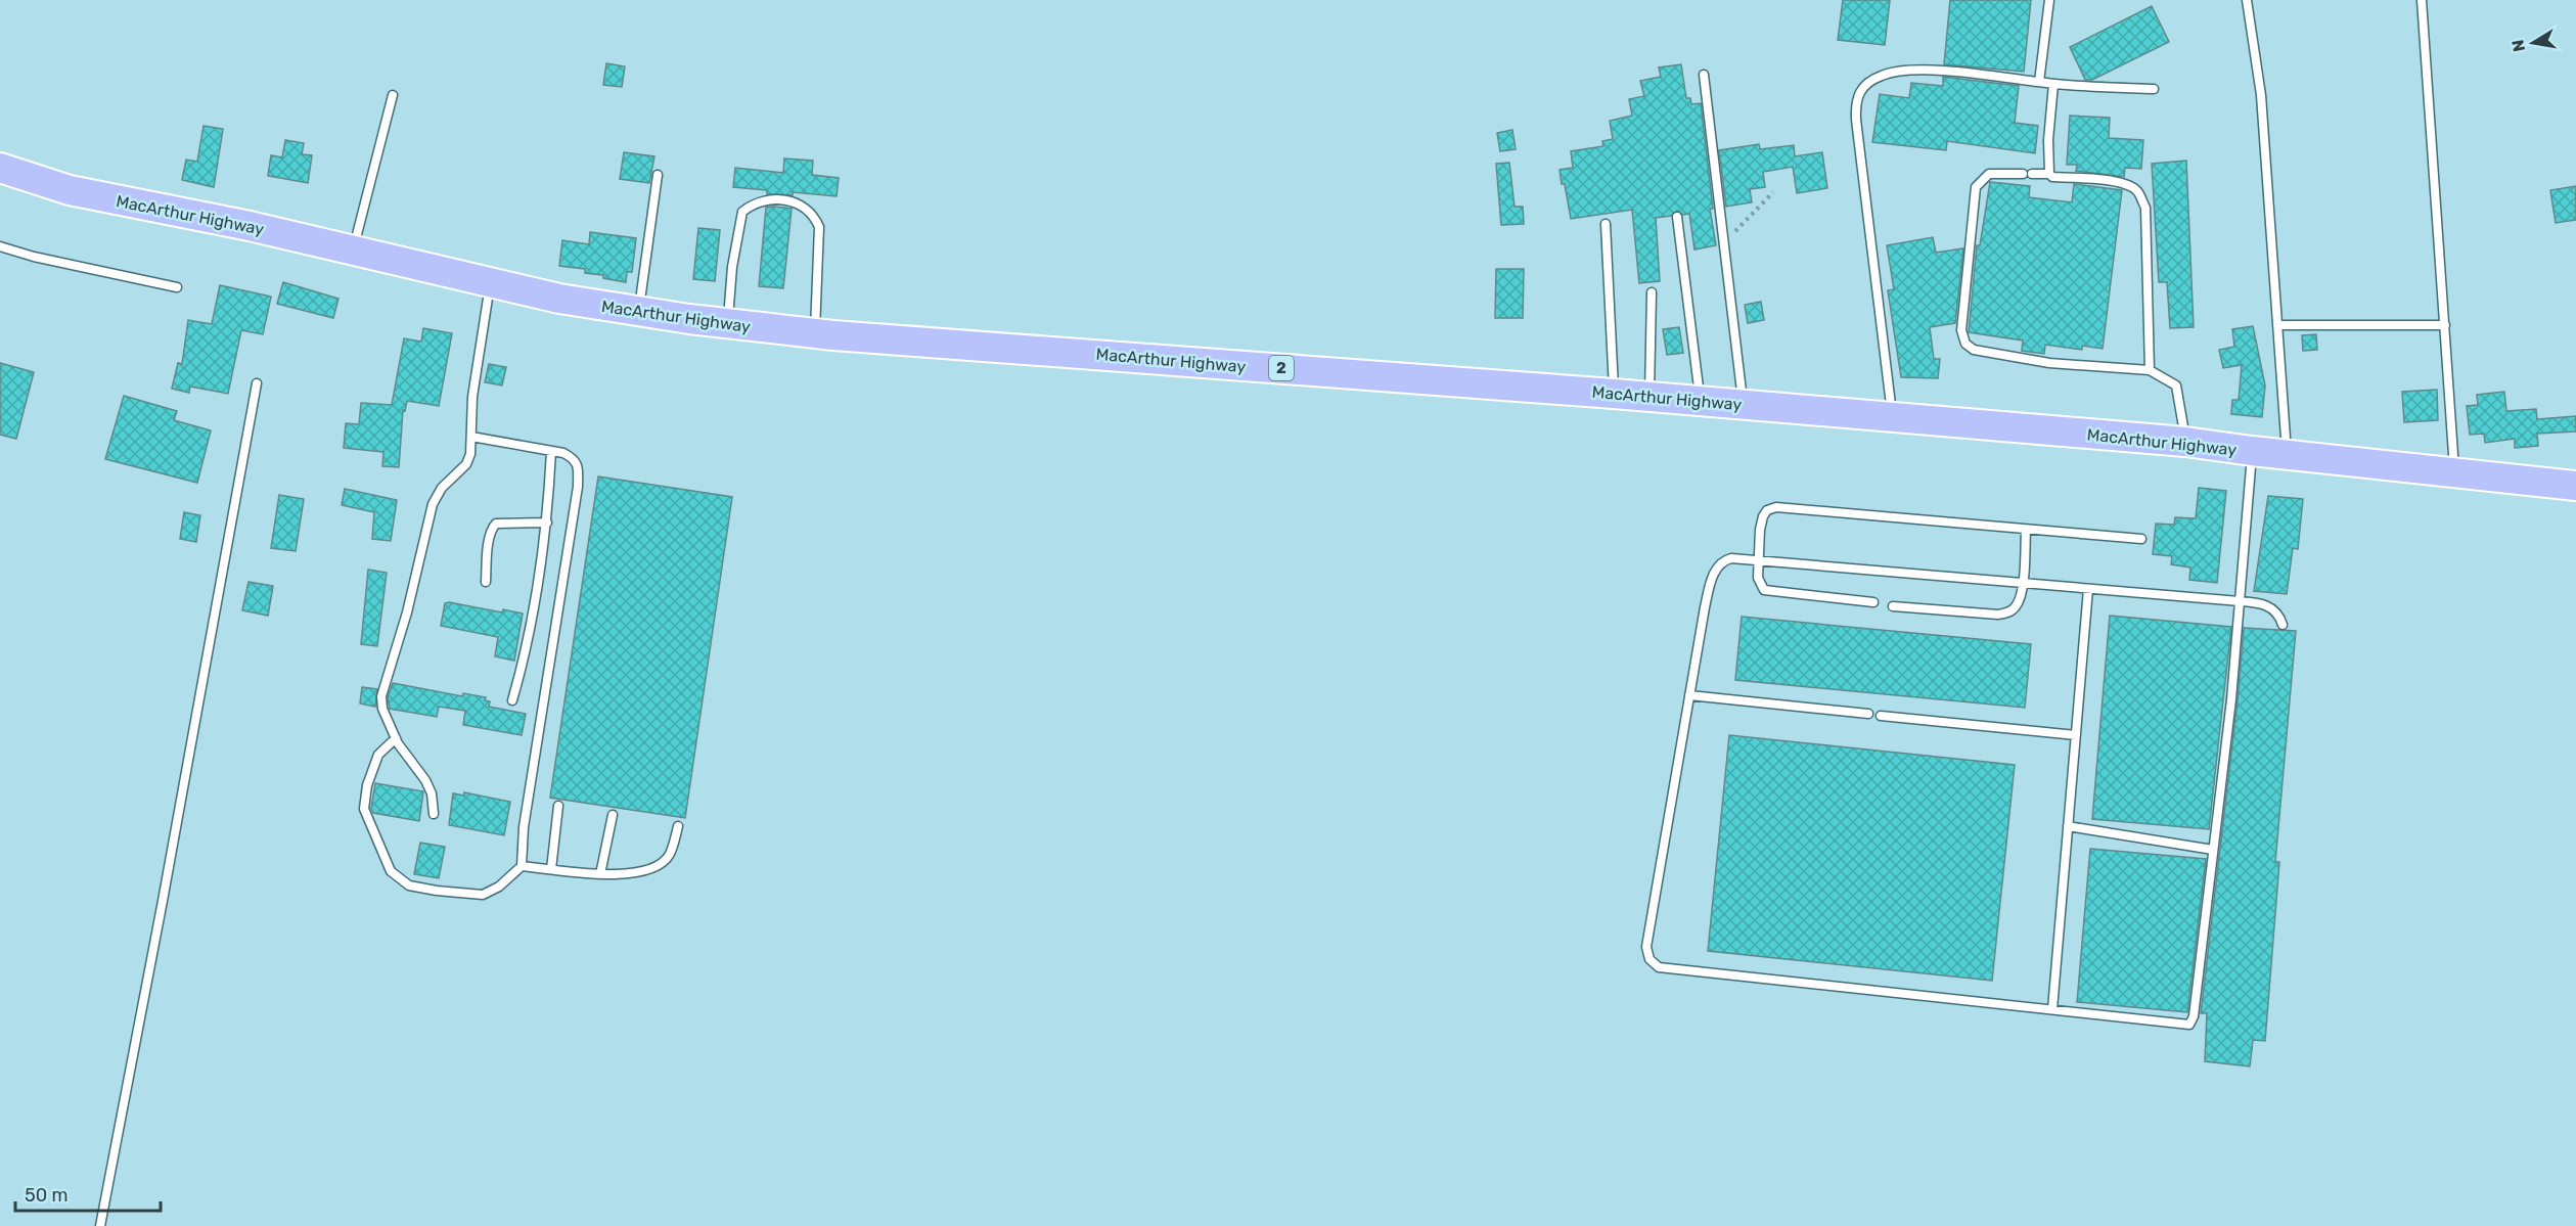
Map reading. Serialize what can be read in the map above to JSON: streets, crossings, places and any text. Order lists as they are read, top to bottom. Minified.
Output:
{"streets":{"highway":["MacArthur Highway","2"]},"scale_bar":"50 m","north":"left"}
